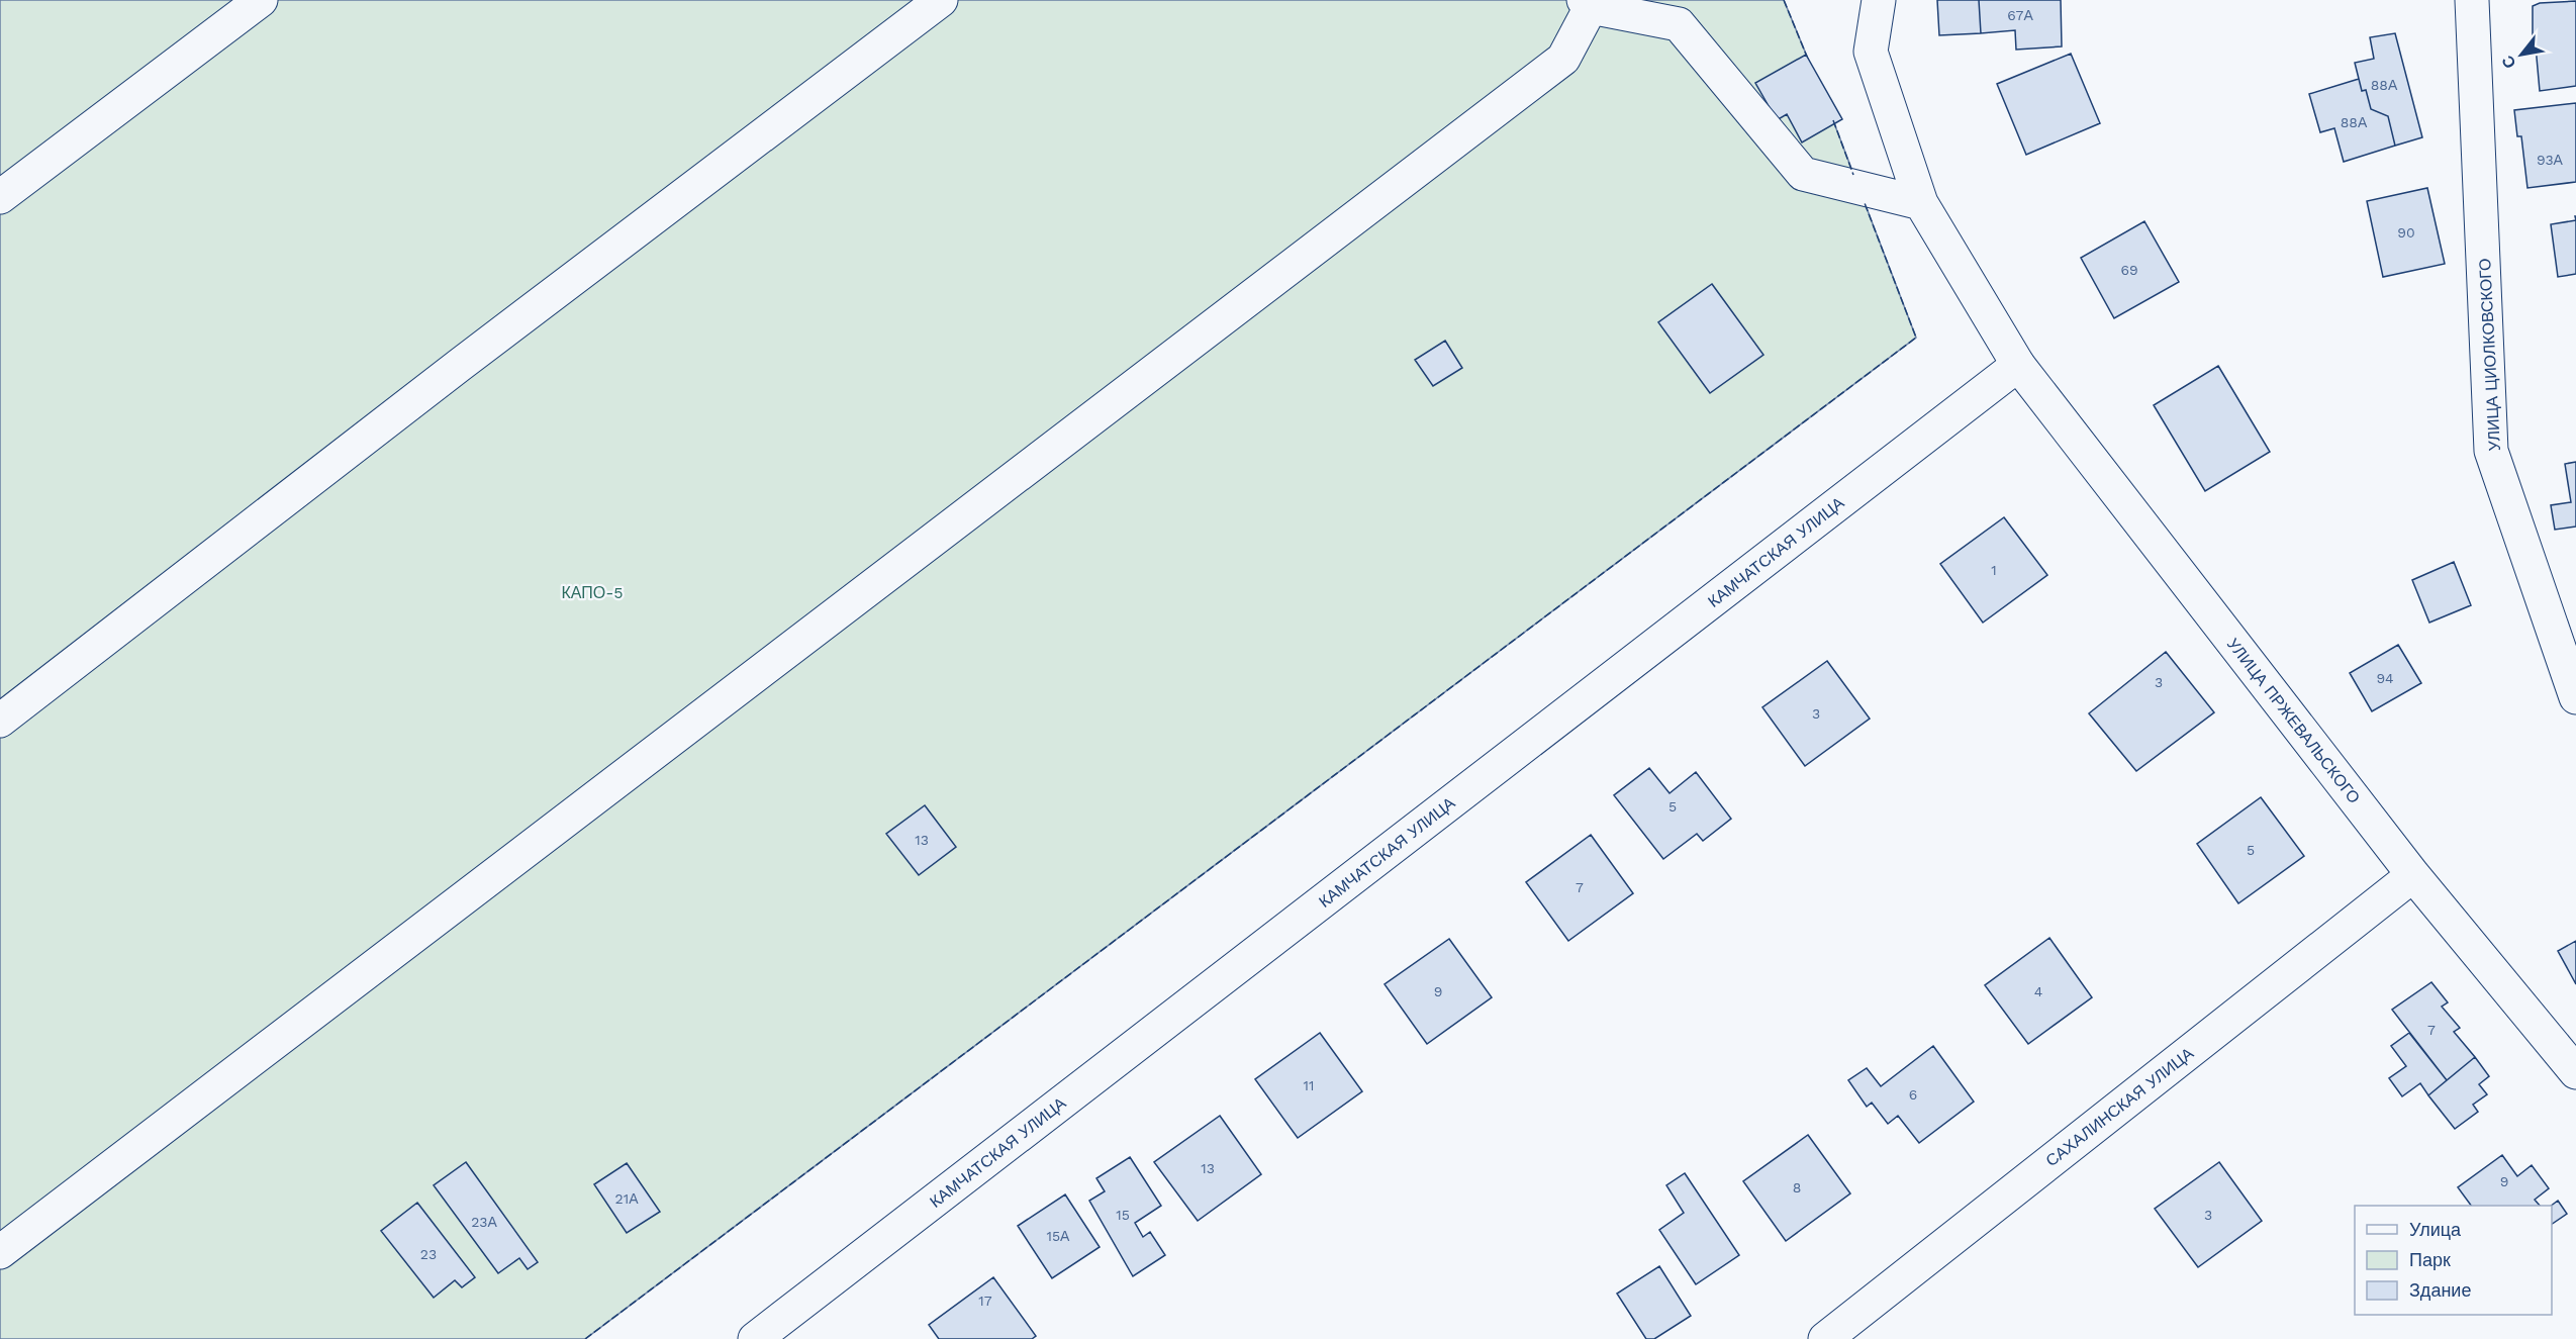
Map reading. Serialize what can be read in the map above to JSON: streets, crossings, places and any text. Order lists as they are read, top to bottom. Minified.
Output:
{"streets":{"main road":["УЛИЦА ЦИОЛКОВСКОГО","КАМЧАТСКАЯ УЛИЦА","УЛИЦА ПРЖЕВАЛЬСКОГО","САХАЛИНСКАЯ УЛИЦА"]},"crossings":[["КАМЧАТСКАЯ УЛИЦА","УЛИЦА ПРЖЕВАЛЬСКОГО"],["УЛИЦА ПРЖЕВАЛЬСКОГО","САХАЛИНСКАЯ УЛИЦА"]],"parks":["КАПО-5"],"house_numbers":["67А","88А","88А","93А","90","69","1","94","3","3","5","13","5","7","9","4","7","11","6","13","9","8","21А","15","3","23А","15А","23","17"],"legend":["Улица","Парк","Здание"],"north":"bottom left"}
